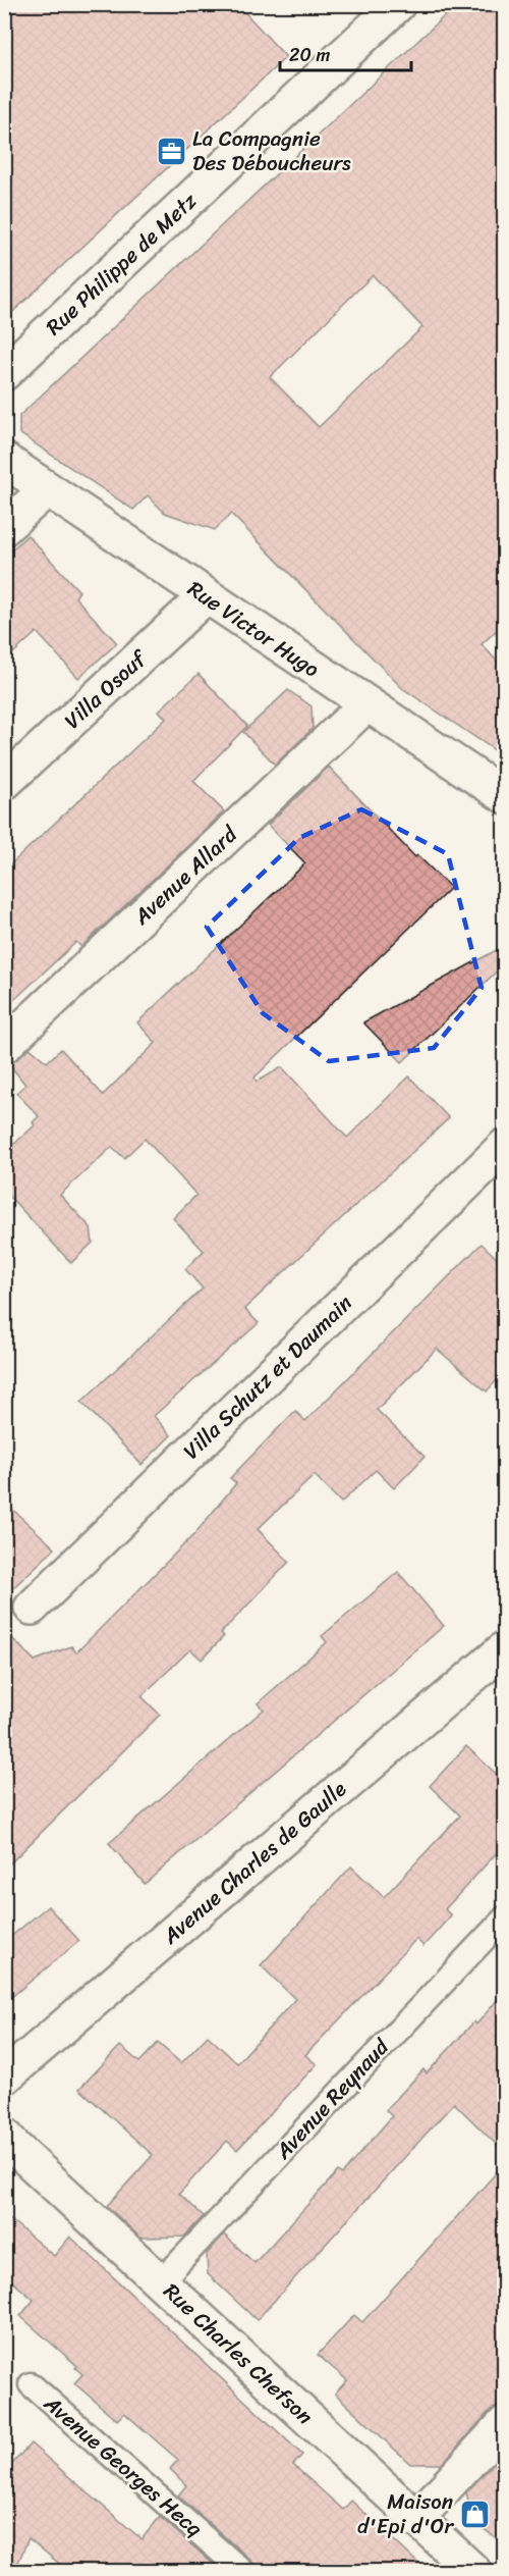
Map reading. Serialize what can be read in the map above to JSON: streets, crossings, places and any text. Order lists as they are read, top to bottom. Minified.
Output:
{"streets":{"street":["Rue Philippe de Metz","Rue Victor Hugo","Villa Osouf","Avenue Allard","Villa Schutz et Daumain","Avenue Charles de Gaulle","Rue Charles Chefson"],"lane":["Avenue Reynaud","Avenue Georges Hecq"]},"crossings":[["Rue Victor Hugo","Villa Osouf"],["Rue Victor Hugo","Avenue Allard"],["Avenue Reynaud","Rue Charles Chefson"]],"places":{"office":["La Compagnie Des Déboucheurs"],"shop":["Maison d'Epi d'Or"]},"scale_bar":"20 m"}
